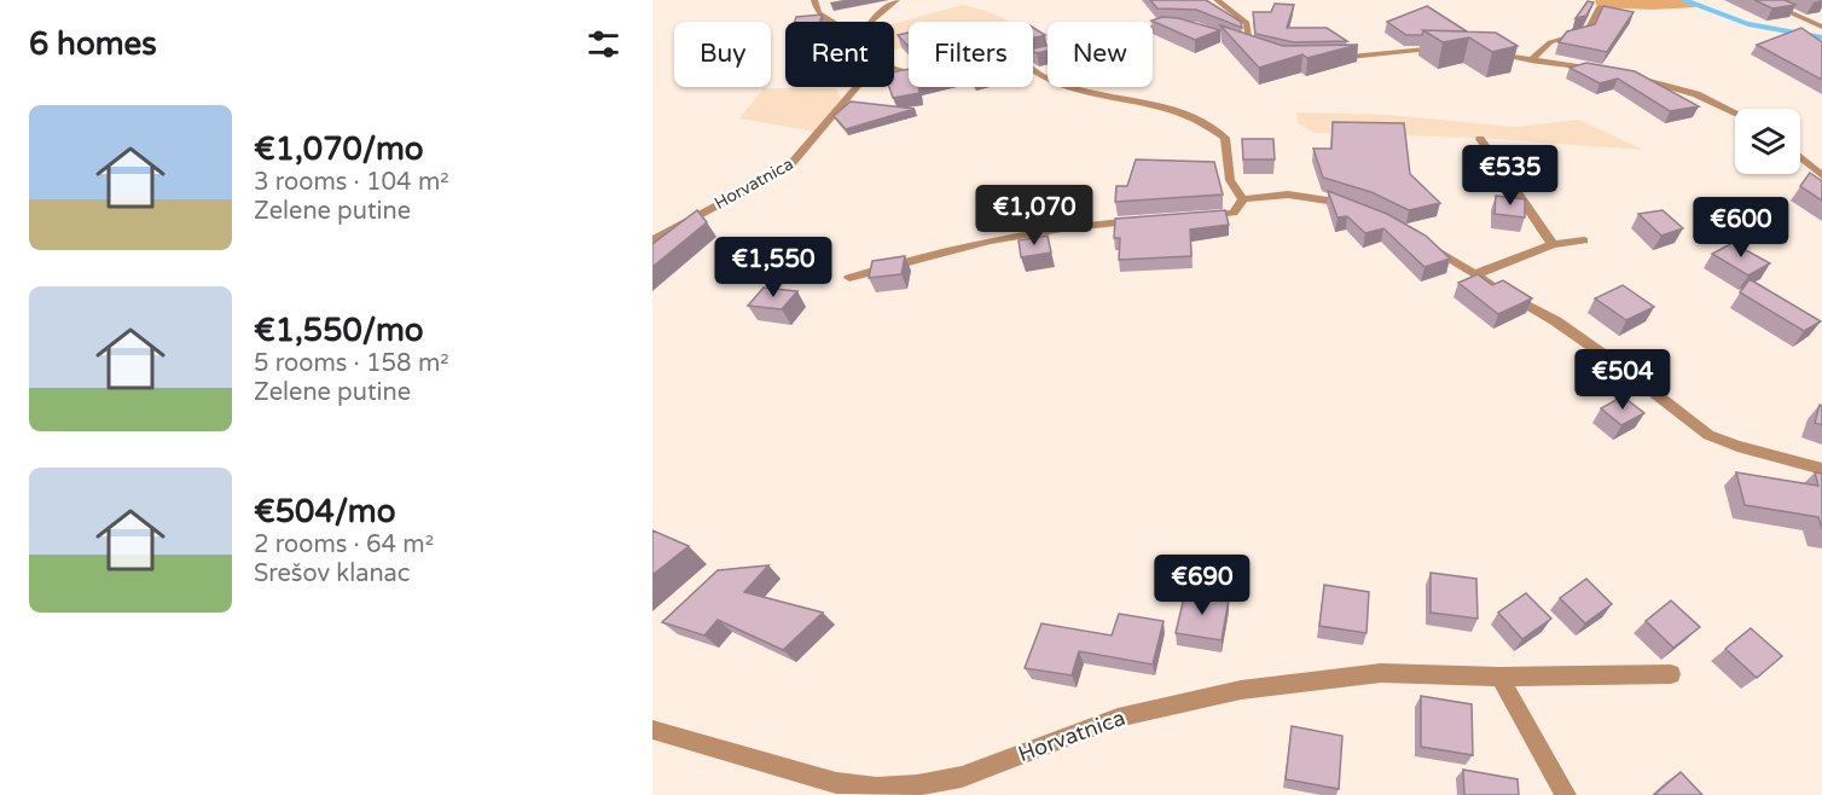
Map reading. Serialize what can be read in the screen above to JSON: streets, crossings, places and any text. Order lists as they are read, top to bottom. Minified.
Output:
{"streets":{"street":["Horvatnica"]},"page":{"heading":"6 homes","chip":["Buy","Rent","Filters","New"],"list":[{"name":"€1,070/mo","note":"3 rooms · 104 m² · Zelene putine"},{"name":"€1,550/mo","note":"5 rooms · 158 m² · Zelene putine"},{"name":"€504/mo","note":"2 rooms · 64 m² · Srešov klanac"}],"price":["€535","€1,070","€600","€1,550","€504","€690"]}}
